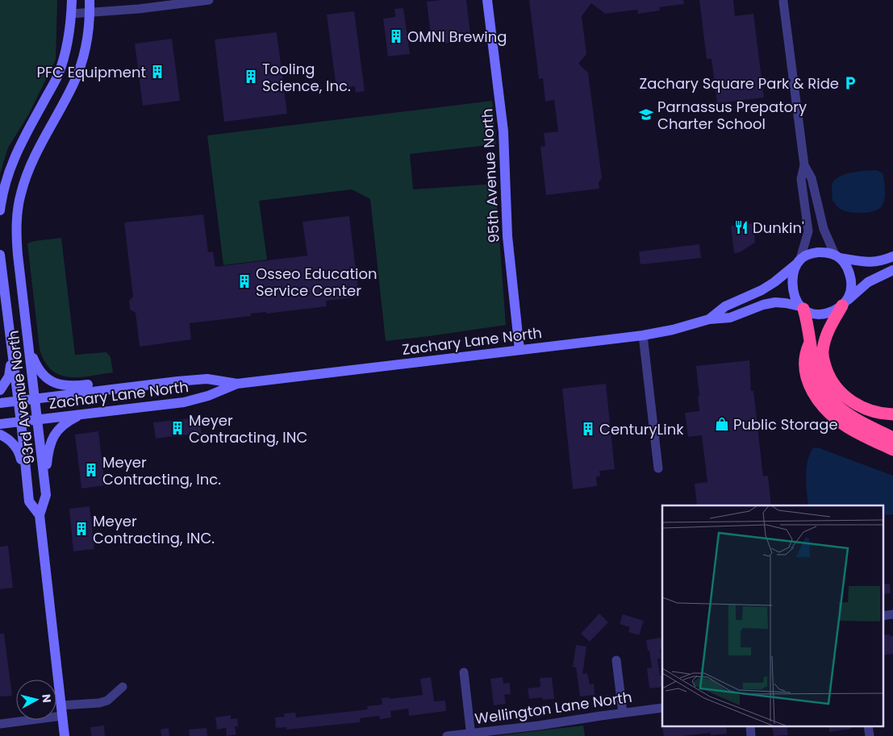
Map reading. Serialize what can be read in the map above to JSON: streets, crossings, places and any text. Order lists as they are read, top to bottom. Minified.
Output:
{"streets":{"main road":["95th Avenue North","Zachary Lane North","93rd Avenue North"],"street":["Wellington Lane North"]},"crossings":[["95th Avenue North","Zachary Lane North"],["Zachary Lane North","93rd Avenue North"]],"places":{"building":["OMNI Brewing","PFC Equipment","Tooling Science, Inc.","Osseo Education Service Center","Meyer Contracting, INC","CenturyLink","Meyer Contracting, Inc.","Meyer Contracting, INC."],"parking":["Zachary Square Park & Ride"],"school or university":["Parnassus Prepatory Charter School"],"restaurant":["Dunkin'"],"shop":["Public Storage"]},"north":"right"}
